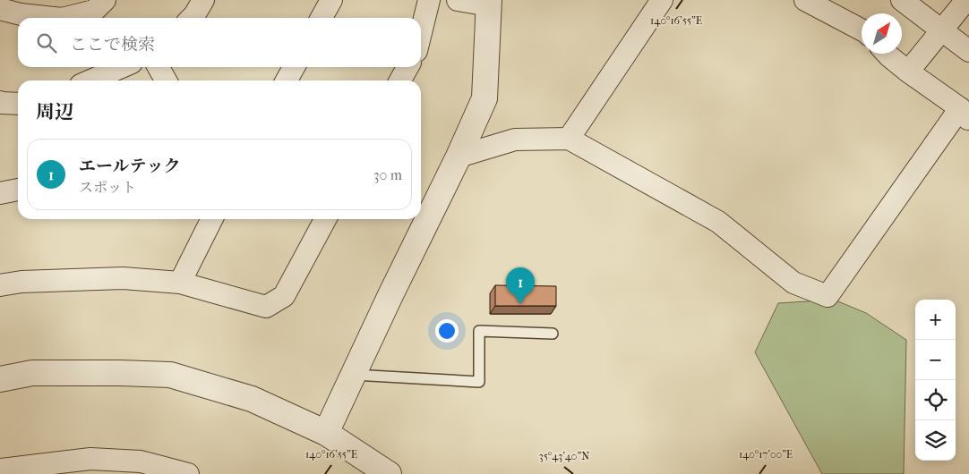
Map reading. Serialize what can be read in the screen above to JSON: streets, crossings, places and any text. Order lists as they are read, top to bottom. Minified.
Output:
{"north":"top right","page":{"search":"ここで検索","heading":"周辺","list":[{"mark":"1","name":"エールテック","note":"スポット","value":"30 m"}],"pins":"1","map_buttons":["+","−"]},"coordinates":["140°16'55\"E","140°17'00\"E","35°43'40\"N"]}
